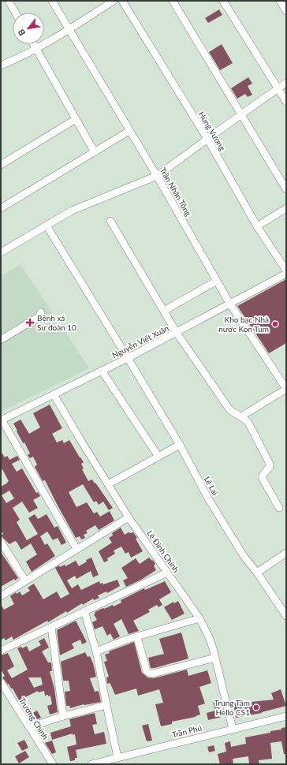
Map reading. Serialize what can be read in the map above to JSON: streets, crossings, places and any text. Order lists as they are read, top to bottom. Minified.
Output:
{"streets":{"street":["Hùng Vương","Trần Nhân Tông","Nguyễn Viết Xuân","Lê Lai","Lê Đình Chính","Trường Chinh","Trần Phú"]},"crossings":[["Trần Nhân Tông","Nguyễn Viết Xuân"],["Nguyễn Viết Xuân","Lê Lai"],["Nguyễn Viết Xuân","Lê Đình Chính"],["Lê Đình Chính","Trần Phú"]],"places":{"health":["Bệnh xá Sư đoàn 10"],"other":["Kho bạc Nhà nước Kon Tum","Trung Tâm Hello CS1"]},"north":"bottom left"}
